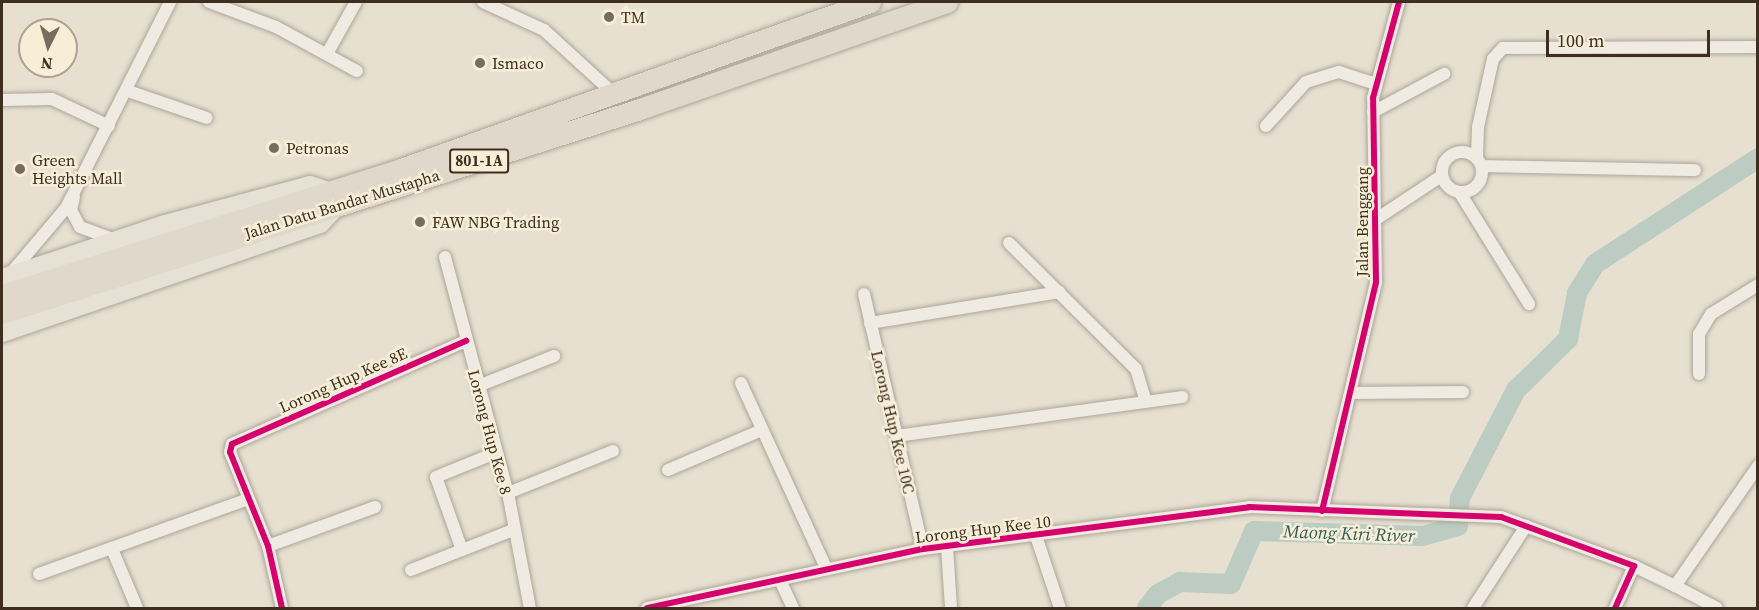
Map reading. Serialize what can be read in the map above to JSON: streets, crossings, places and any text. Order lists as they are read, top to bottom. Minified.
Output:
{"streets":{"highway":["801-1A","Jalan Datu Bandar Mustapha"],"street":["Jalan Benggang","Lorong Hup Kee 8E","Lorong Hup Kee 10C","Lorong Hup Kee 8","Lorong Hup Kee 10"]},"crossings":[["Jalan Benggang","Lorong Hup Kee 10"],["Lorong Hup Kee 8E","Lorong Hup Kee 8"],["Lorong Hup Kee 10C","Lorong Hup Kee 10"]],"water":["Maong Kiri River"],"places":["TM","Ismaco","Petronas","Green Heights Mall","FAW NBG Trading"],"scale_bar":"100 m","north":"bottom"}
